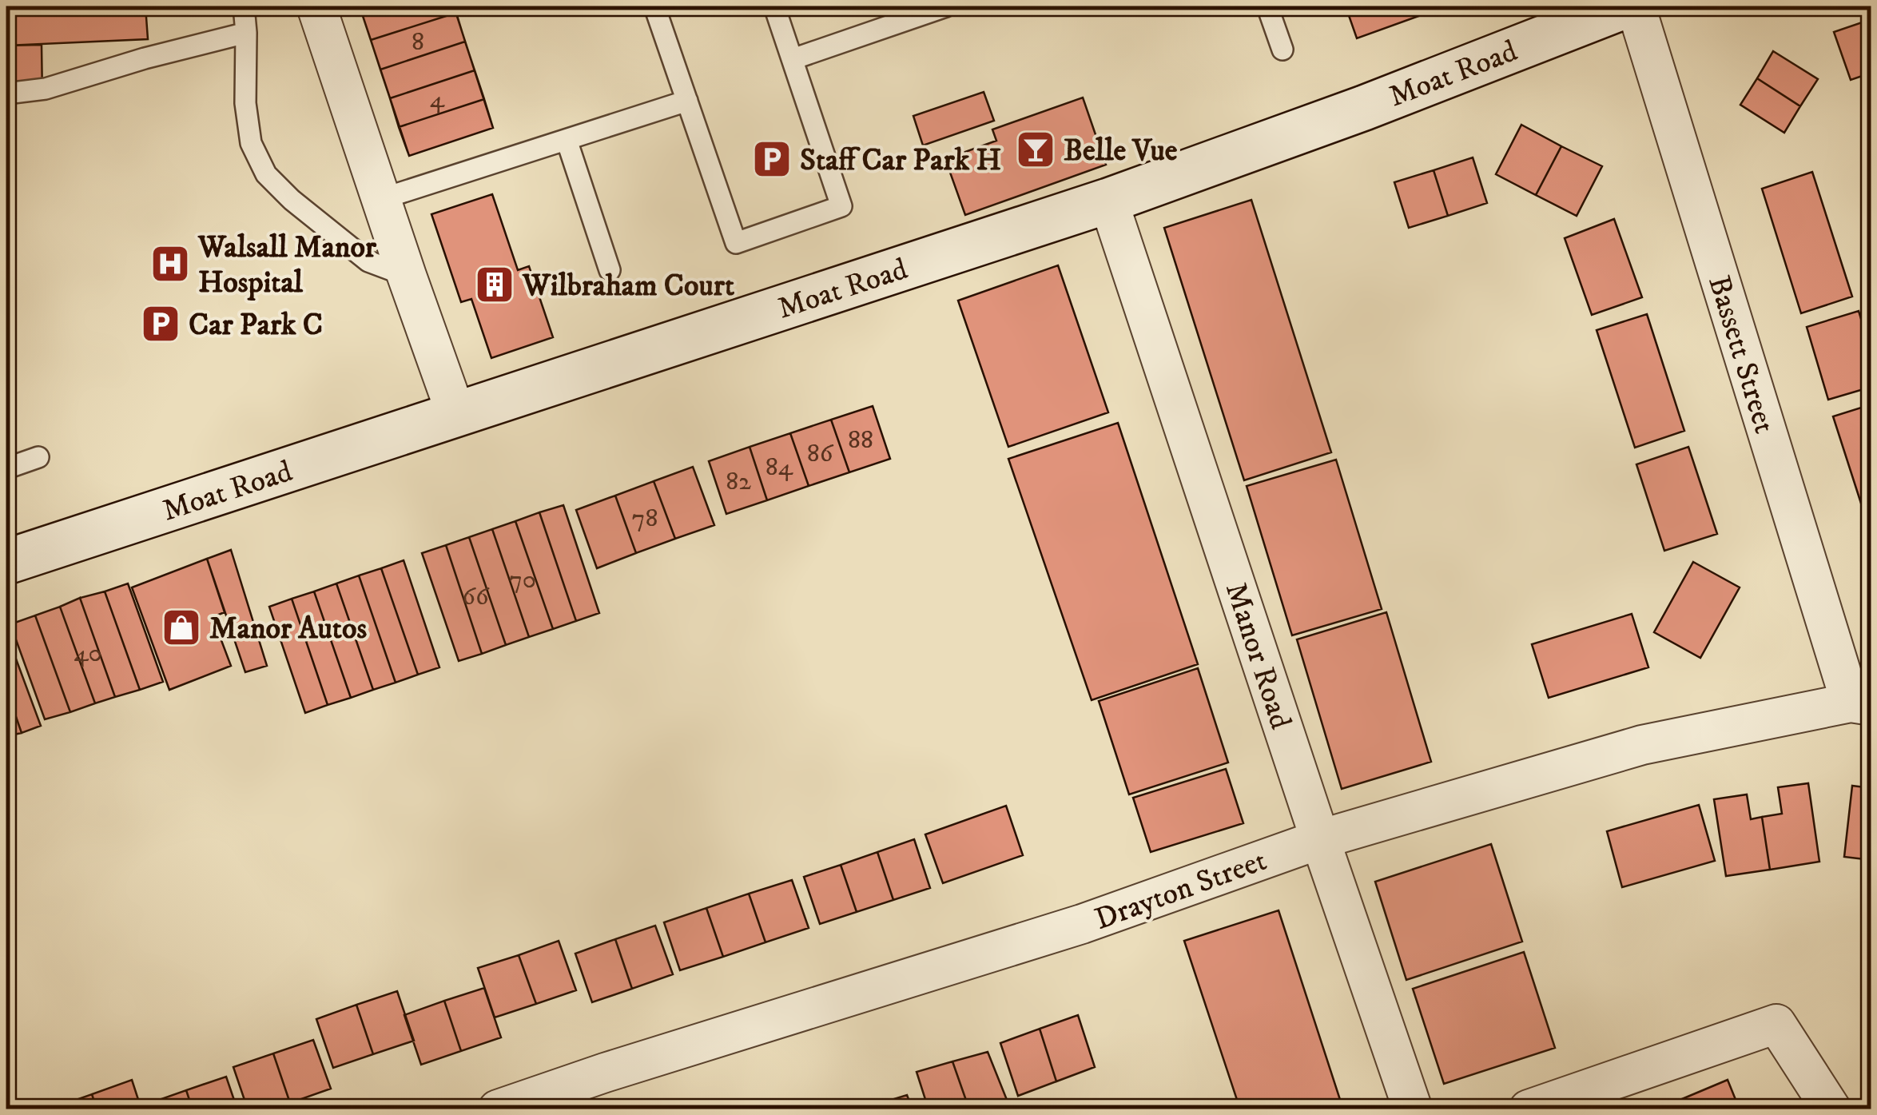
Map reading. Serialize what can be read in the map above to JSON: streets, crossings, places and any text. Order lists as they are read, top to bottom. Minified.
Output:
{"streets":{"street":["Moat Road","Bassett Street","Manor Road","Drayton Street"]},"crossings":[["Moat Road","Manor Road"],["Bassett Street","Drayton Street"],["Manor Road","Drayton Street"]],"places":{"bar":["Belle Vue"],"parking":["Staff Car Park H","Car Park C"],"hospital":["Walsall Manor Hospital"],"building":["Wilbraham Court"],"shop":["Manor Autos"]},"house_numbers":["8","4","88","86","84","82","78","70","66","40"]}
